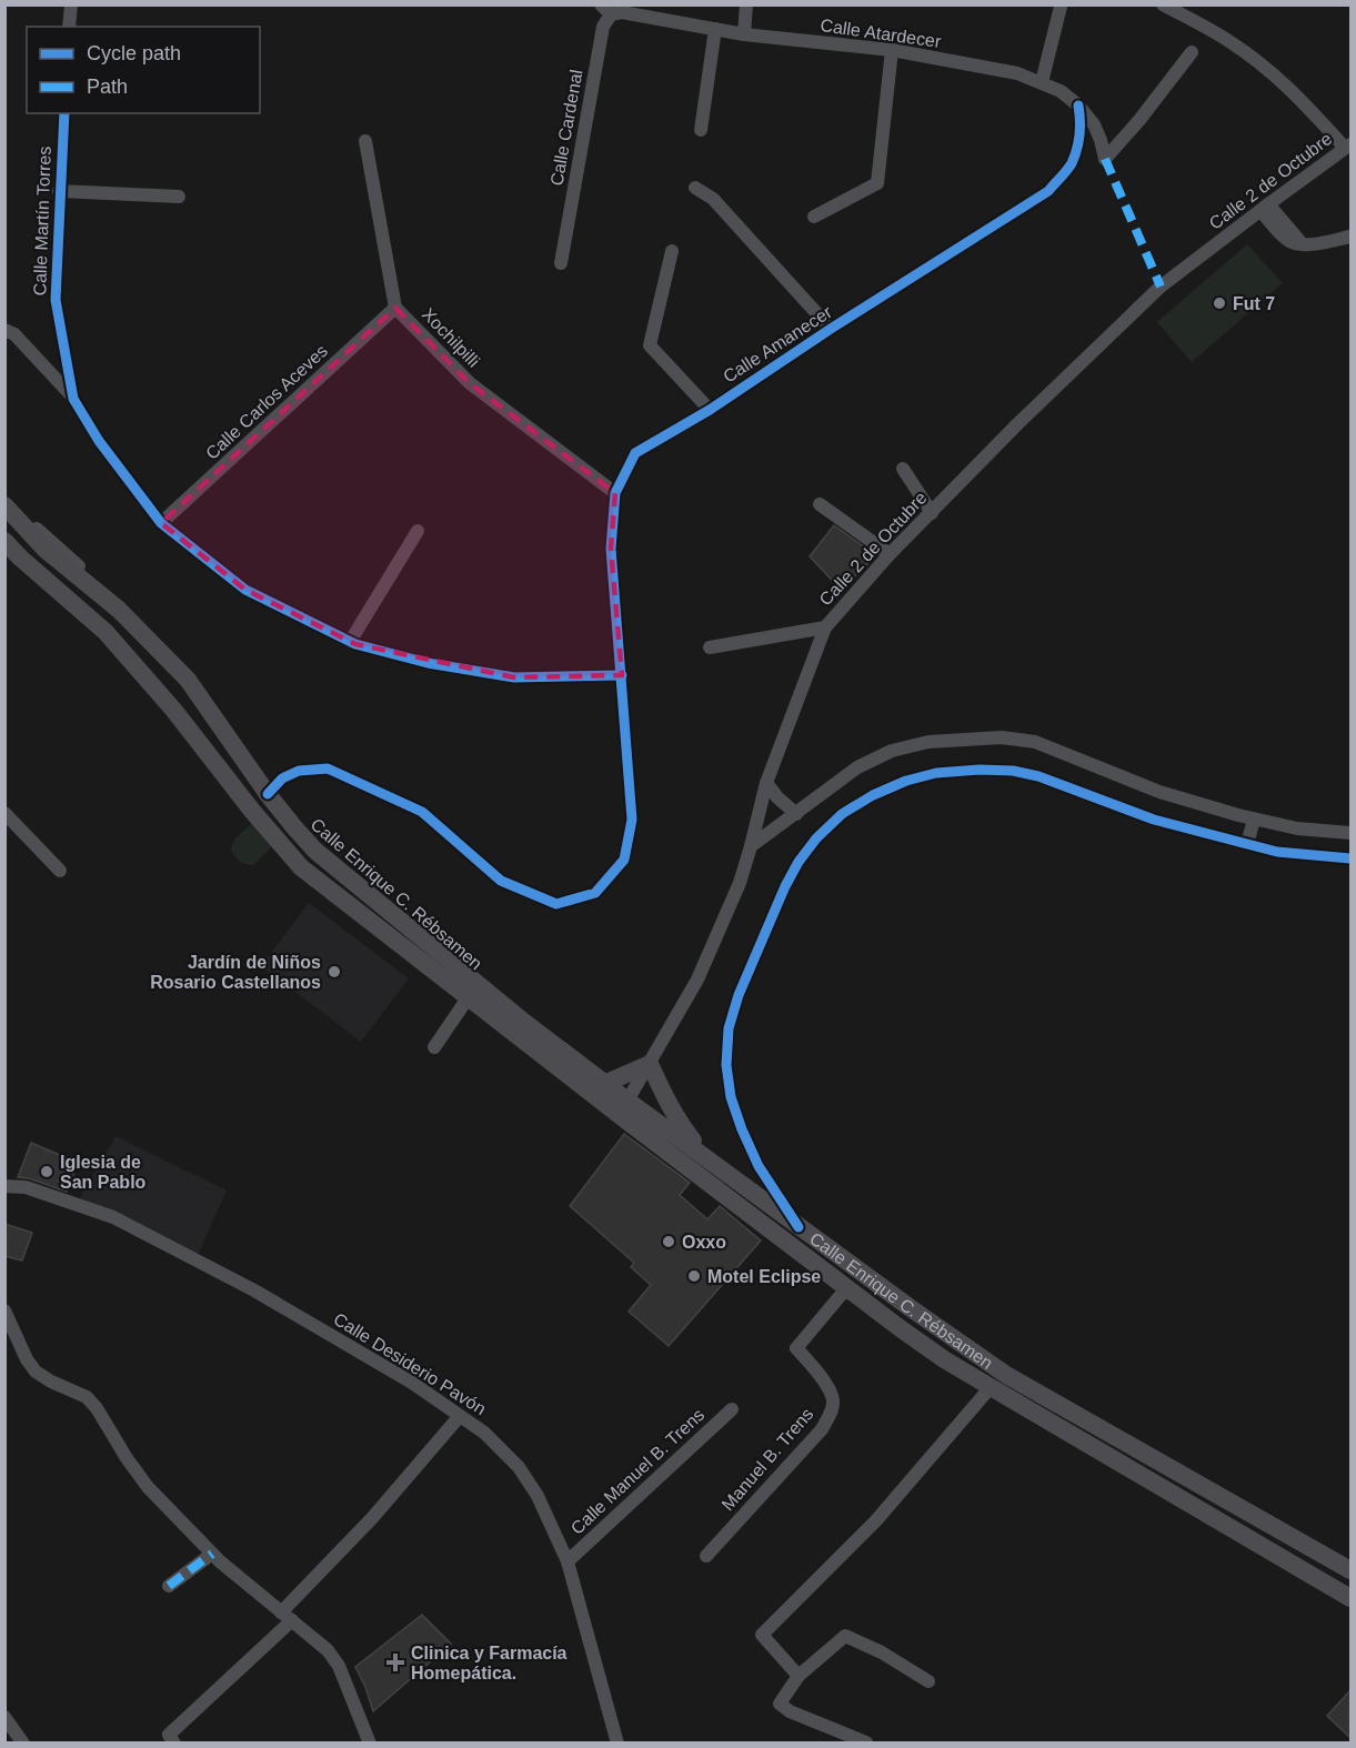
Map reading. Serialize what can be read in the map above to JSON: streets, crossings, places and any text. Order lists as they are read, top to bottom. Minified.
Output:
{"streets":{"main road":["Calle Enrique C. Rébsamen"],"street":["Calle Atardecer","Calle Cardenal","Calle 2 de Octubre","Calle Martín Torres","Xochilpilli","Calle Amanecer","Calle Carlos Aceves","Calle Desiderio Pavón","Manuel B. Trens","Calle Manuel B. Trens"]},"crossings":[["Calle Atardecer","Calle Cardenal"],["Calle Atardecer","Calle Amanecer"],["Calle 2 de Octubre","Calle Enrique C. Rébsamen"],["Calle Martín Torres","Calle Amanecer"],["Calle Martín Torres","Calle Carlos Aceves"],["Xochilpilli","Calle Amanecer"],["Xochilpilli","Calle Carlos Aceves"],["Calle Amanecer","Calle Enrique C. Rébsamen"],["Calle Enrique C. Rébsamen","Manuel B. Trens"],["Calle Desiderio Pavón","Calle Manuel B. Trens"]],"places":{"other":["Fut 7","Jardín de Niños Rosario Castellanos","Iglesia de San Pablo","Oxxo","Motel Eclipse"],"health":["Clinica y Farmacía Homepática."]},"legend":["Cycle path","Path"]}
